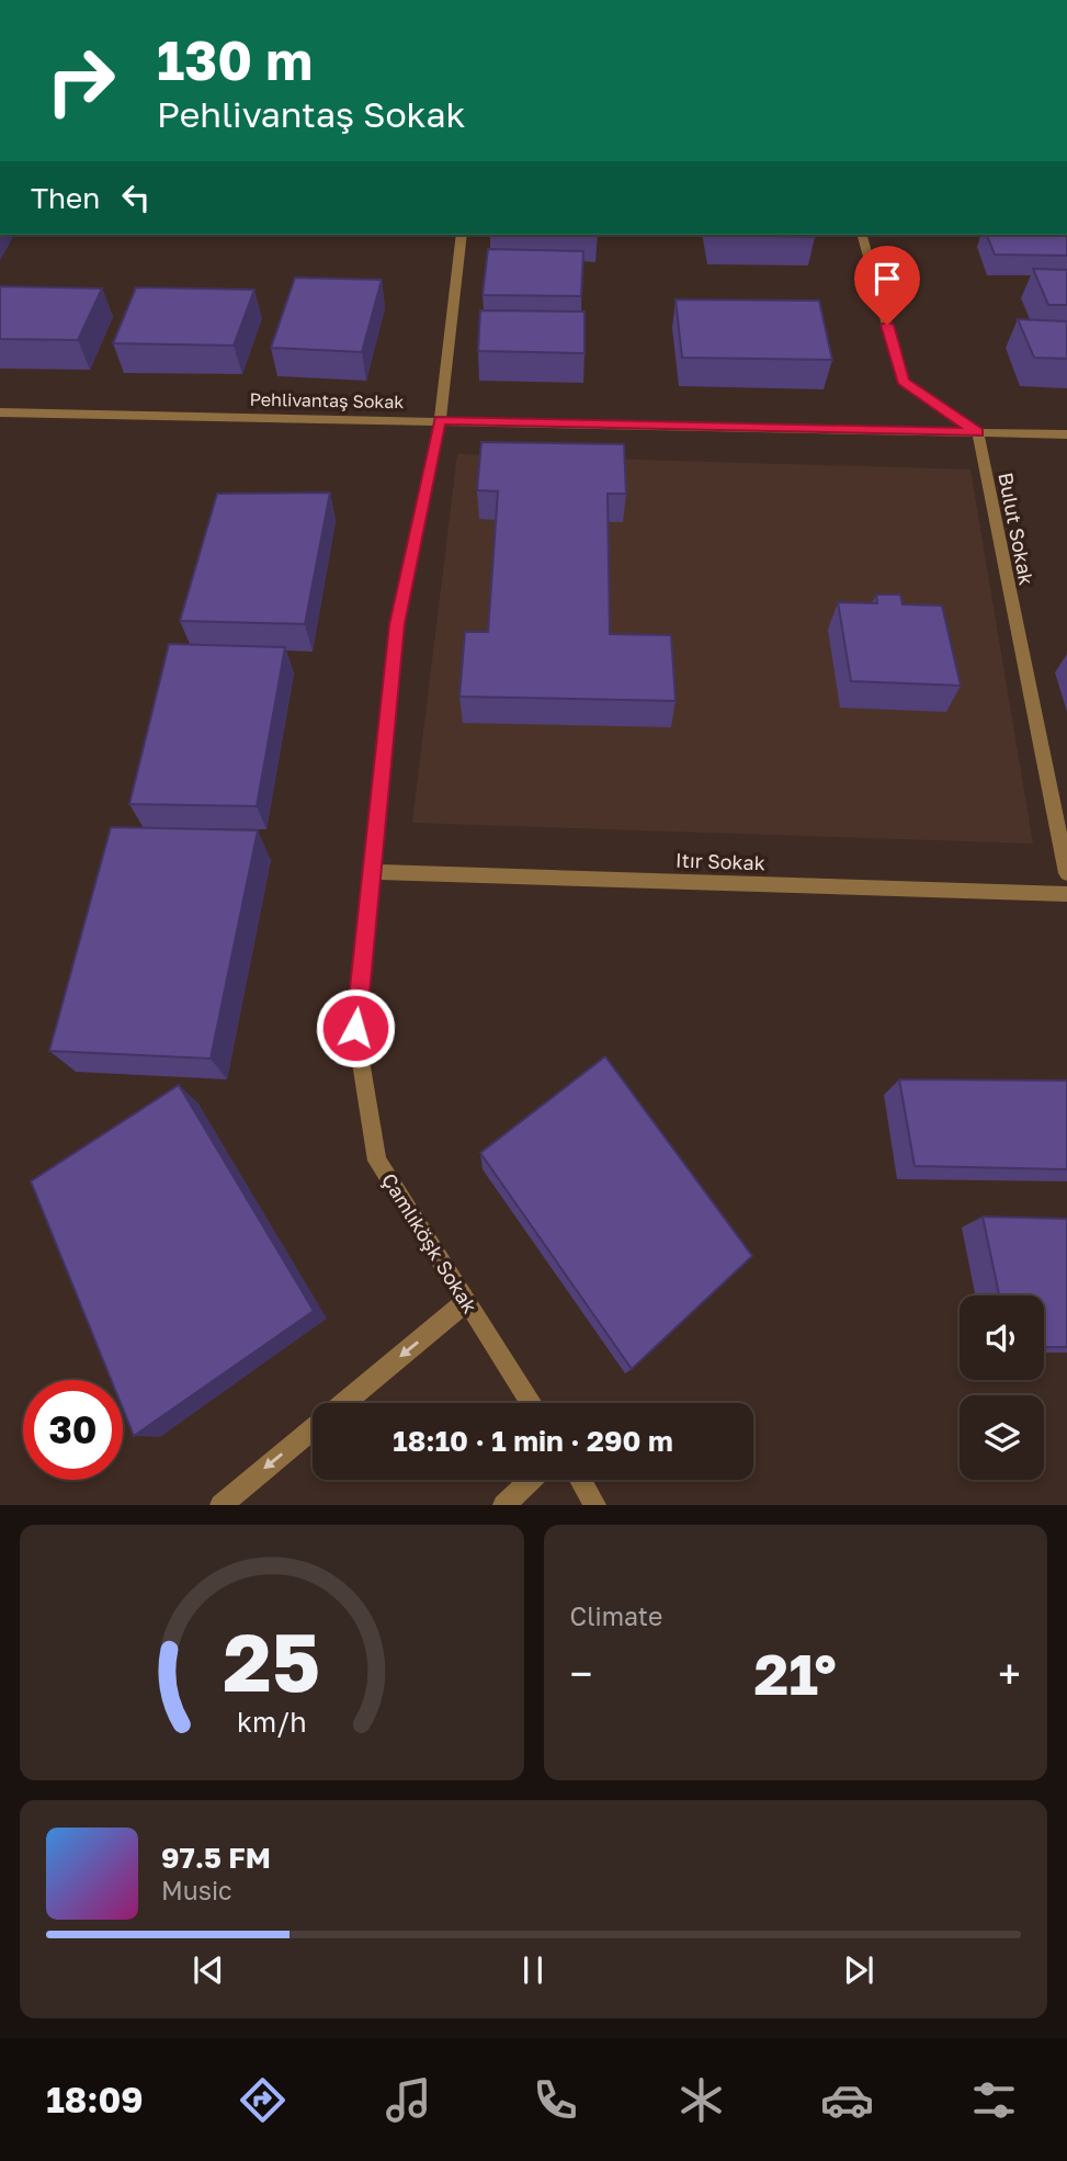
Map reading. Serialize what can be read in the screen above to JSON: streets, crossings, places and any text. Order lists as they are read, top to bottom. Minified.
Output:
{"streets":{"street":["Pehlivantaş Sokak","Bulut Sokak","Itır Sokak","Çamlıköşk Sokak"]},"crossings":[["Pehlivantaş Sokak","Bulut Sokak"],["Pehlivantaş Sokak","Çamlıköşk Sokak"],["Itır Sokak","Çamlıköşk Sokak"]],"page":{"turn":["130 m","Pehlivantaş Sokak"],"then":"Then","limit":"30","trip":"18:10 · 1 min · 290 m","tile":"Climate","heat":["−","21°","+"],"song":["97.5 FM","Music"],"tabs":"18:09","gauge":["25","km/h"]}}
